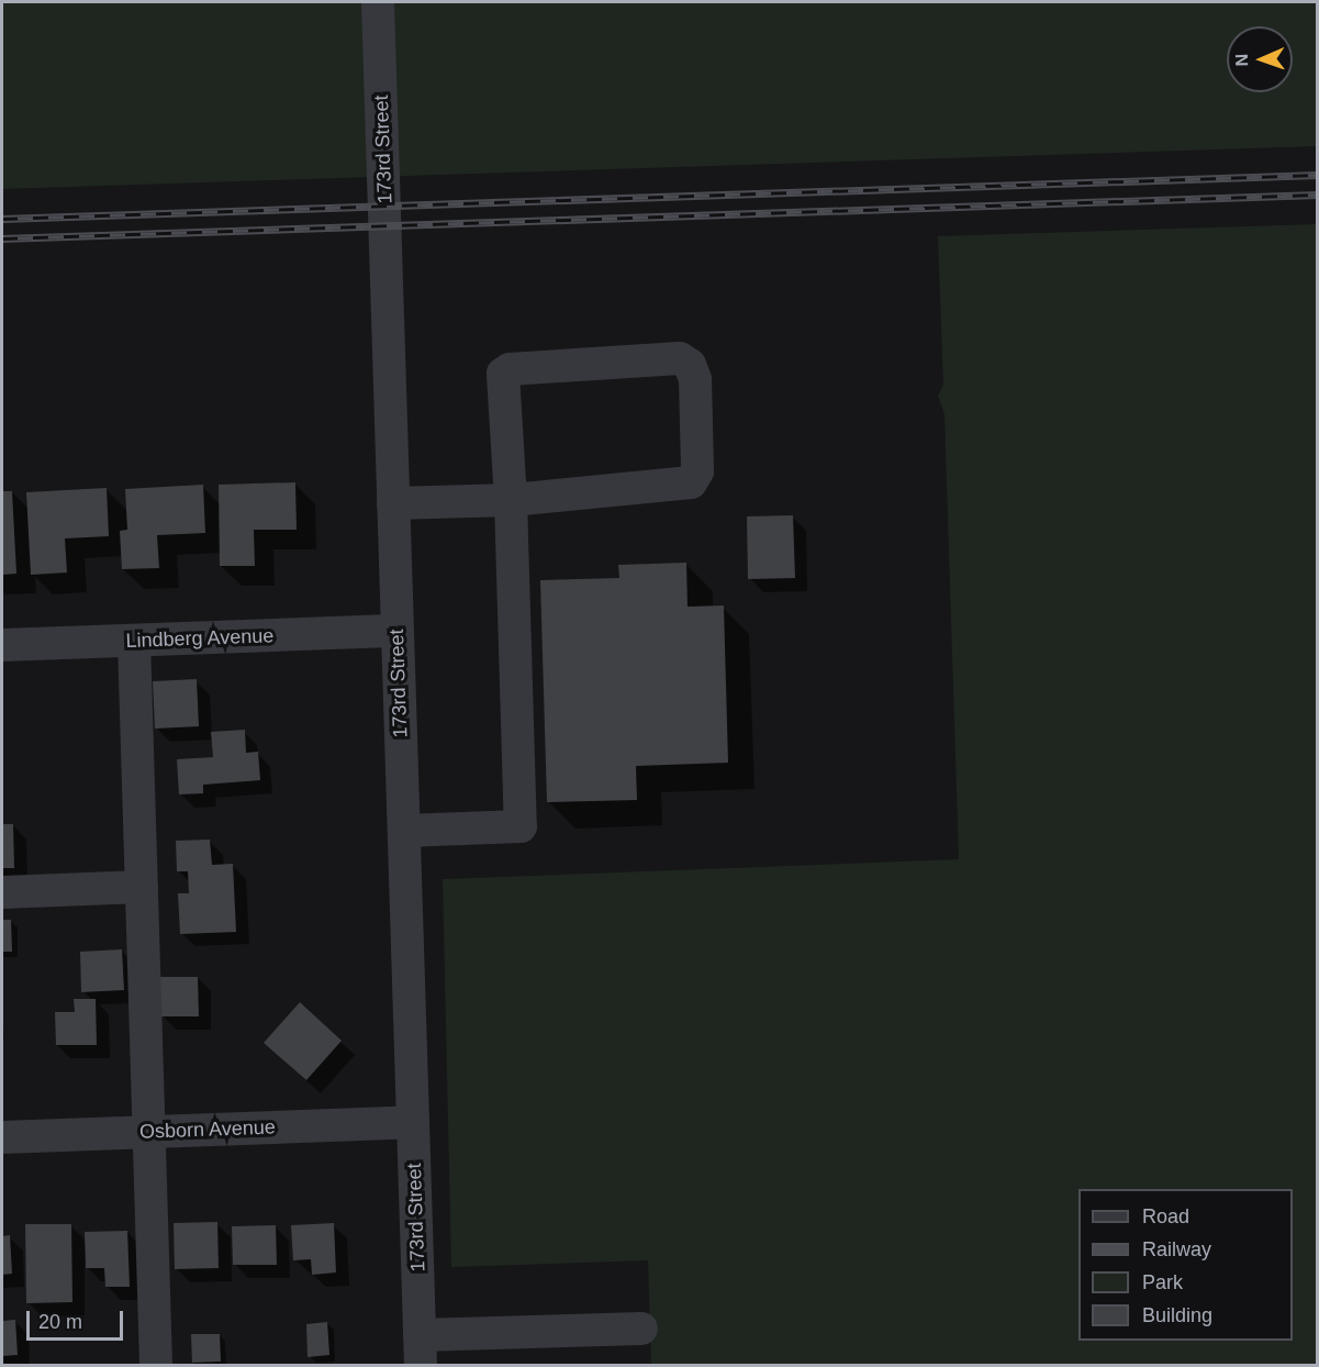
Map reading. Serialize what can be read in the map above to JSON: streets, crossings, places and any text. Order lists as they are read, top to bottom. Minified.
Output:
{"streets":{"street":["173rd Street","Lindberg Avenue","Osborn Avenue"]},"crossings":[["173rd Street","Lindberg Avenue"],["173rd Street","Osborn Avenue"]],"legend":["Road","Railway","Park","Building"],"scale_bar":"20 m","north":"left"}
